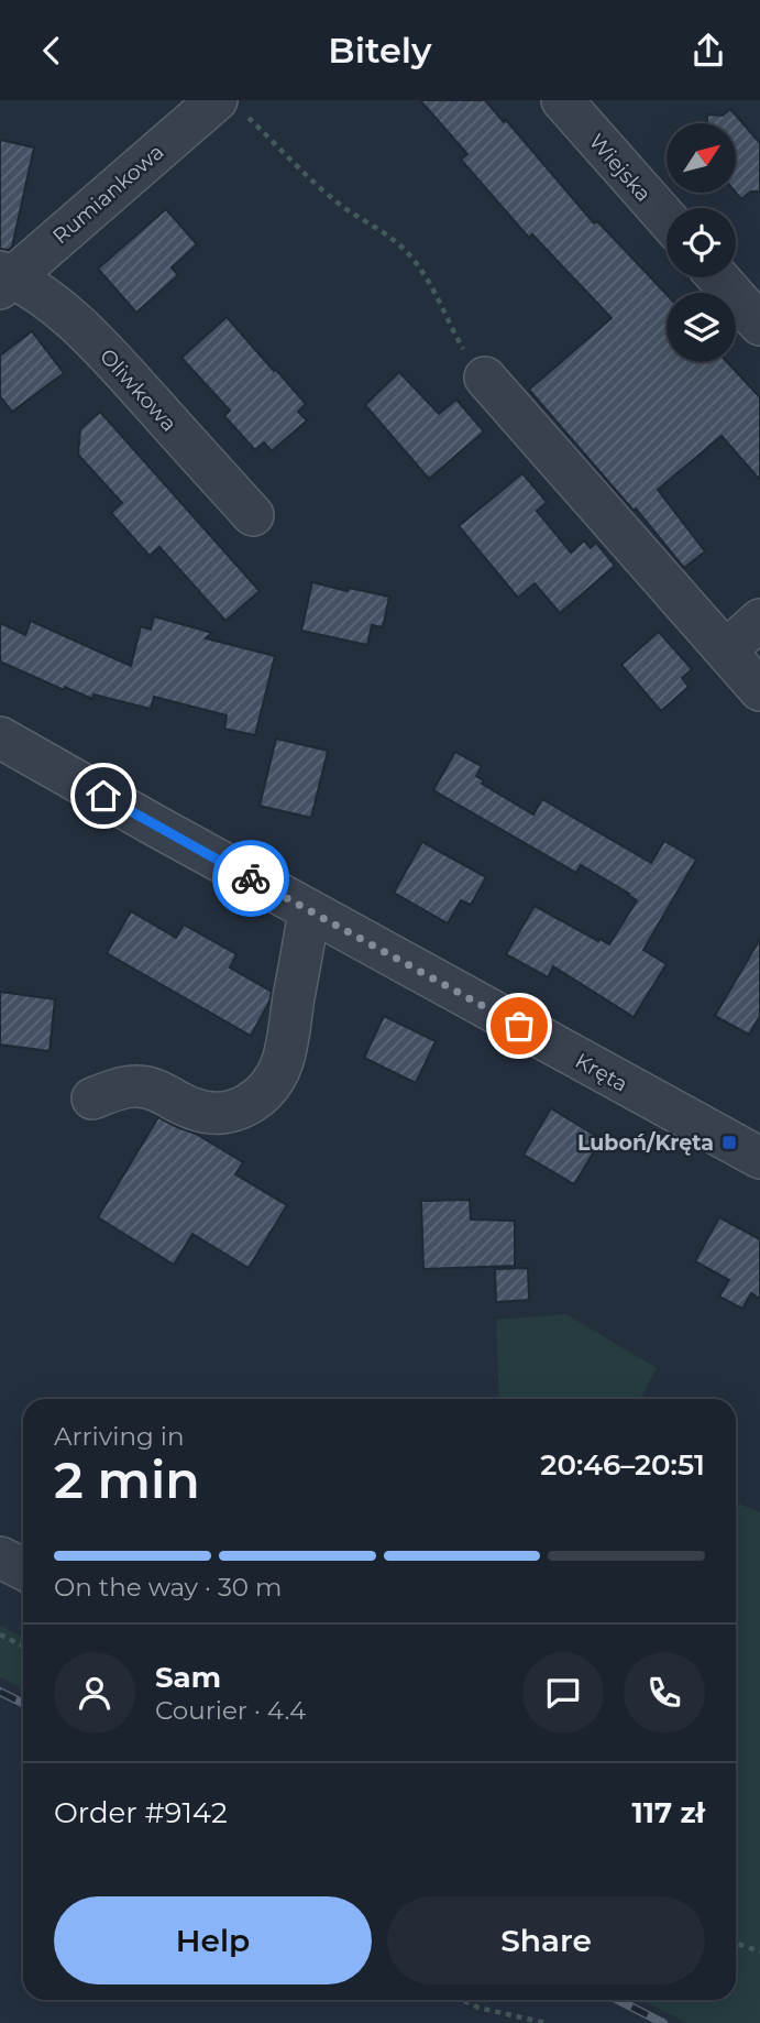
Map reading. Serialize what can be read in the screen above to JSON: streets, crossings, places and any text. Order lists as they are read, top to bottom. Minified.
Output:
{"streets":{"street":["Wiejska","Rumiankowa","Oliwkowa","Kręta"]},"crossings":[["Rumiankowa","Oliwkowa"]],"places":{"transit":["Luboń/Kręta"]},"north":"top right","page":{"header":"Bitely","heading":["2 min","Arriving in","20:46–20:51"],"panel":["Sam","Courier · 4.4","Order #9142","117 zł"],"bar":"On the way · 30 m","buttons":["Help","Share"]}}
